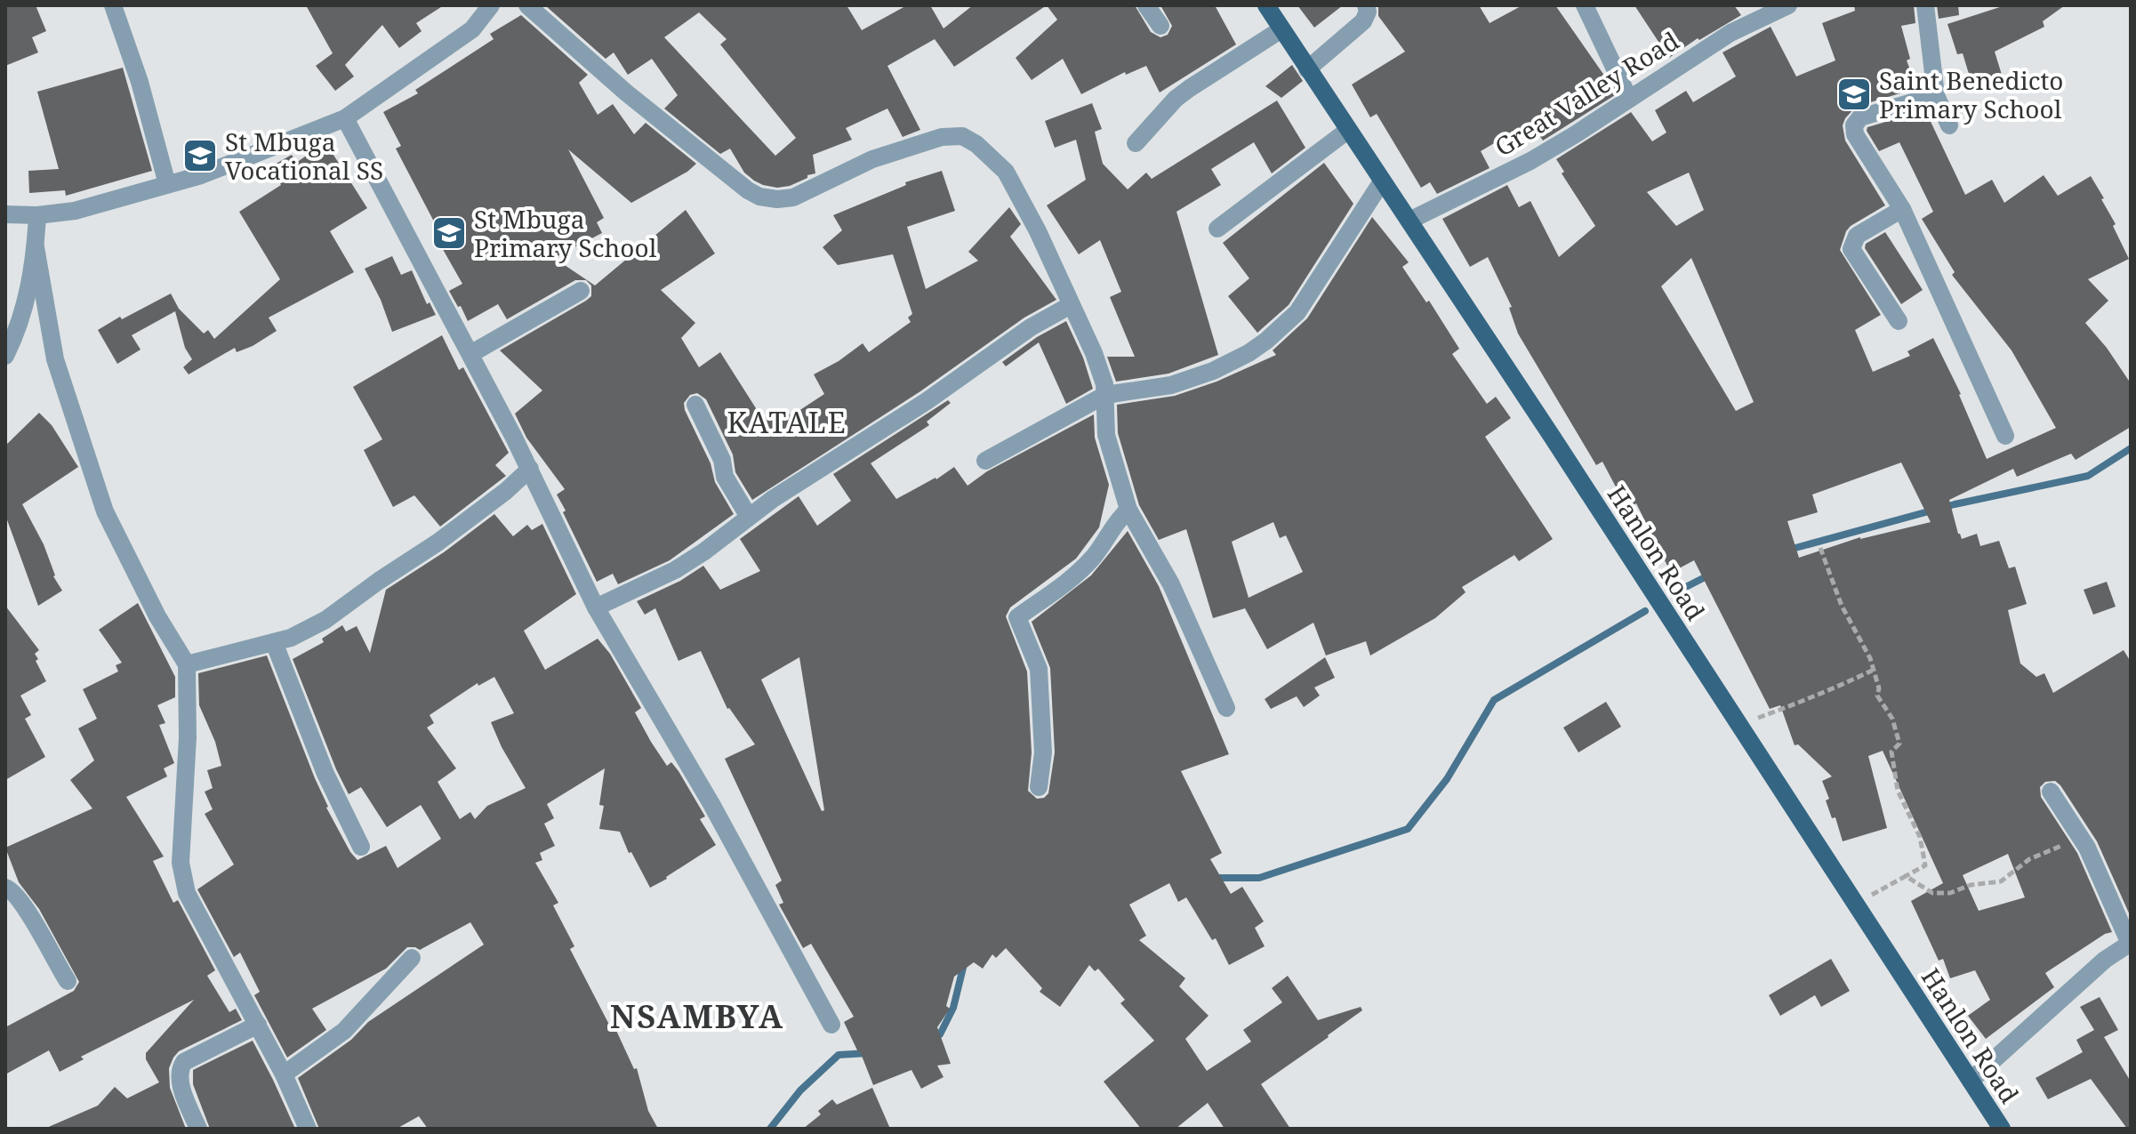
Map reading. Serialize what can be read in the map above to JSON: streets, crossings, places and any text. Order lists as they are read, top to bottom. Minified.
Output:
{"streets":{"main road":["Hanlon Road"],"street":["Great Valley Road"]},"crossings":[["Great Valley Road","Hanlon Road"]],"districts":["KATALE","NSAMBYA"],"places":{"school or university":["Saint Benedicto Primary School","St Mbuga Vocational SS","St Mbuga Primary School"]}}
